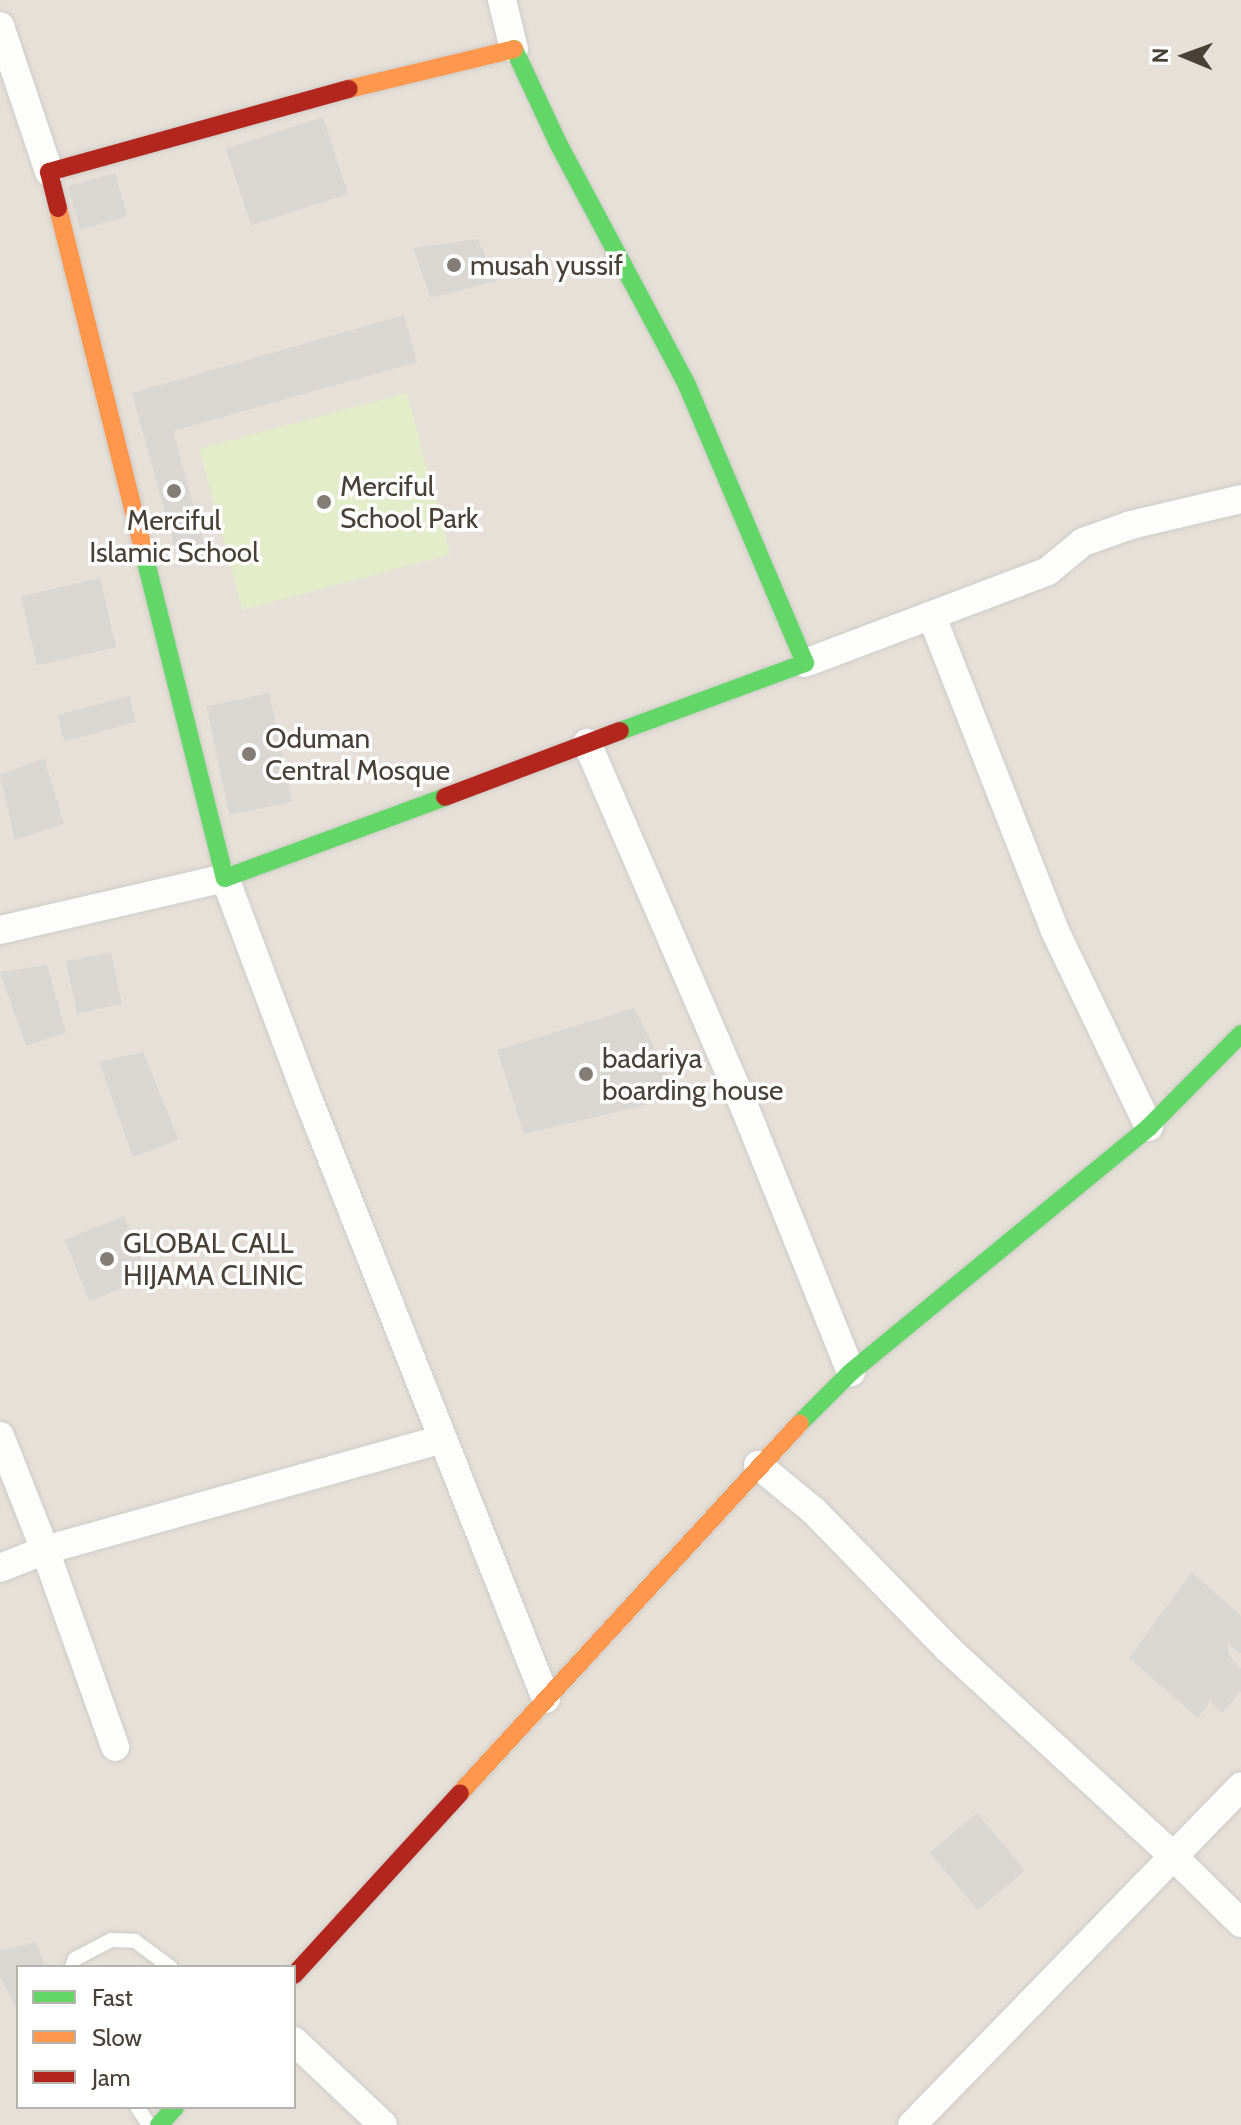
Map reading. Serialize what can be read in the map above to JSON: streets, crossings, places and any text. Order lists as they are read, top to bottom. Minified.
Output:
{"places":["musah yussif","Merciful Islamic School","Merciful School Park","Oduman Central Mosque","badariya boarding house","GLOBAL CALL HIJAMA CLINIC"],"legend":["Fast","Slow","Jam"],"north":"left"}
